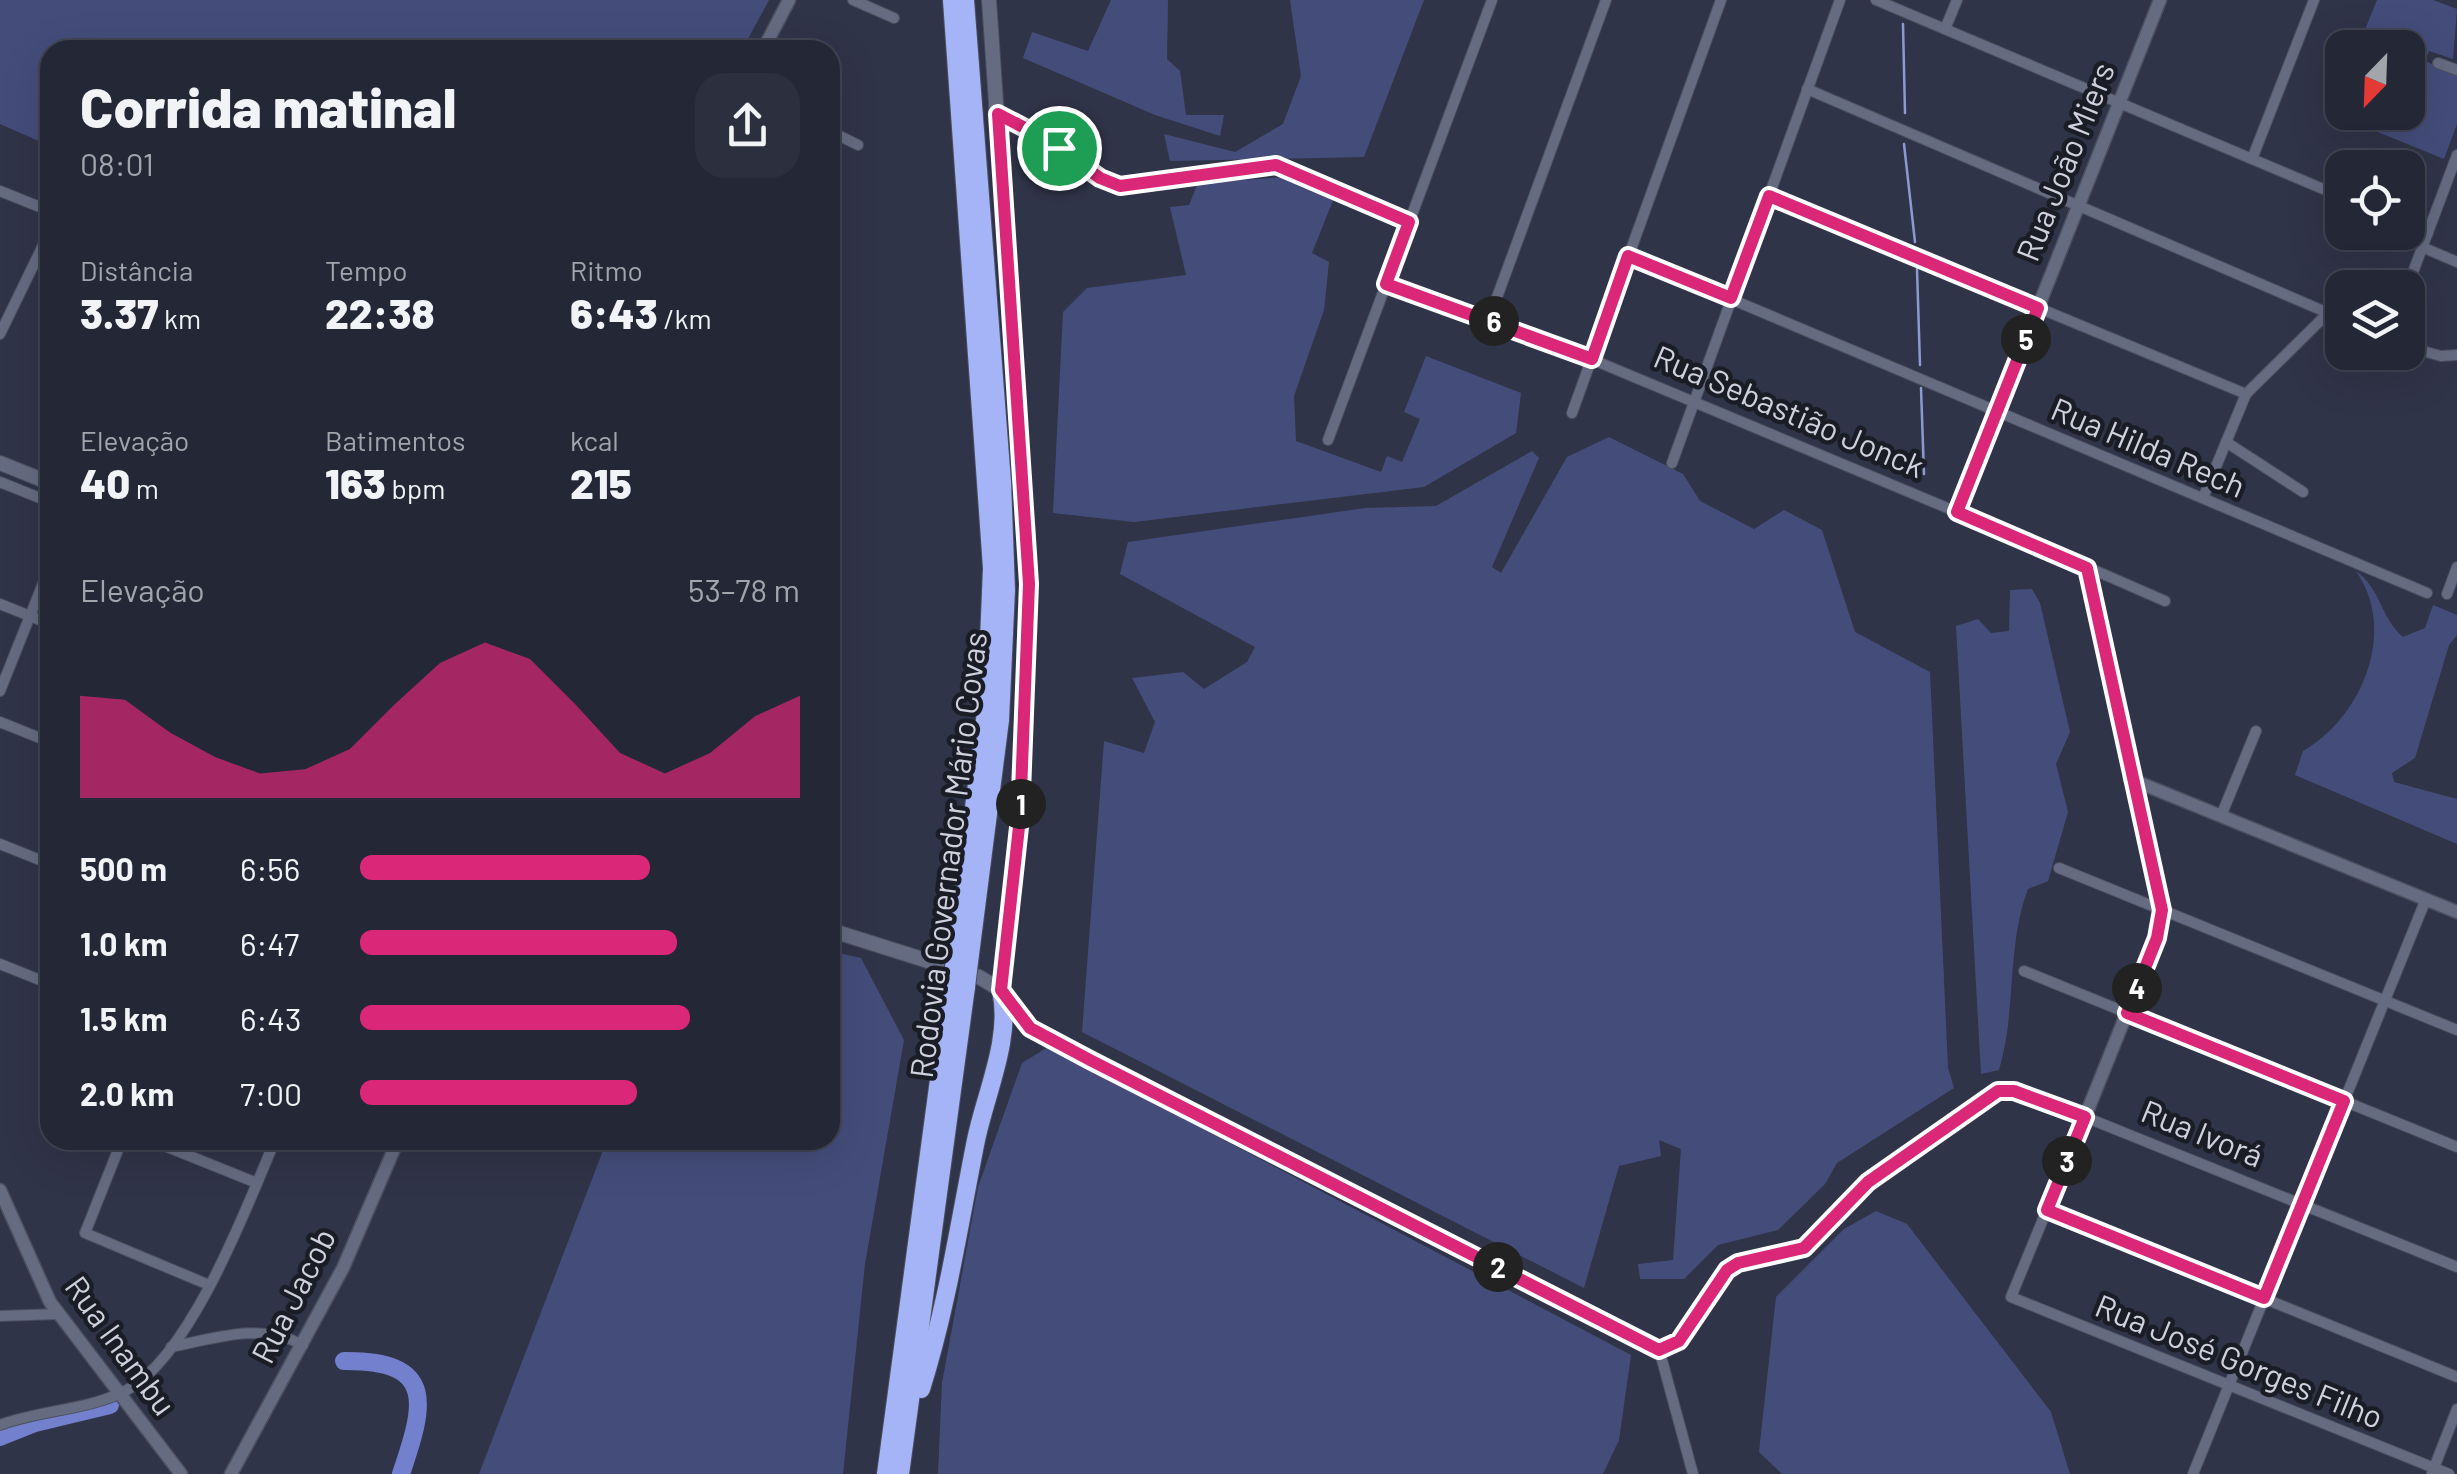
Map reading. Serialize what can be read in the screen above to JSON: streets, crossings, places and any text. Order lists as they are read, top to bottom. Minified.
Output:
{"streets":{"highway":["Rodovia Governador Mário Covas"],"street":["Rua João Miers","Rua Sebastião Jonck","Rua Hilda Rech","Rua Ivorá","Rua Jacob","Rua Inambu","Rua José Gorges Filho"]},"crossings":[["Rua João Miers","Rua Sebastião Jonck"],["Rua João Miers","Rua Hilda Rech"]],"north":"bottom left","page":{"heading":["Corrida matinal","08:01"],"stats":[["Distância","3.37 km"],["Tempo","22:38"],["Ritmo","6:43 /km"],["Elevação","40 m"],["Batimentos","163 bpm"],["kcal","215"]],"pins":["6","5","1","4","3","2"],"chart":["Elevação","53–78 m"],"list":[{"name":"500 m","note":"6:56"},{"name":"1.0 km","note":"6:47"},{"name":"1.5 km","note":"6:43"},{"name":"2.0 km","note":"7:00"}]}}
